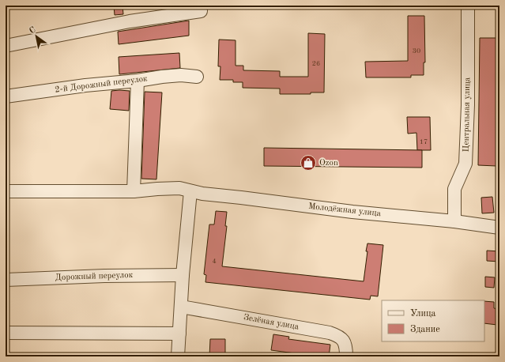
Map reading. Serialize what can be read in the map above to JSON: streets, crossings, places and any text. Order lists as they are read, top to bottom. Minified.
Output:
{"streets":{"street":["2-й Дорожный переулок","Центральная улица","Молодёжная улица","Дорожный переулок","Зелёная улица"]},"crossings":[["Центральная улица","Молодёжная улица"]],"places":{"shop":["Ozon"]},"house_numbers":["30","26","17","4"],"legend":["Улица","Здание"],"north":"top left"}
